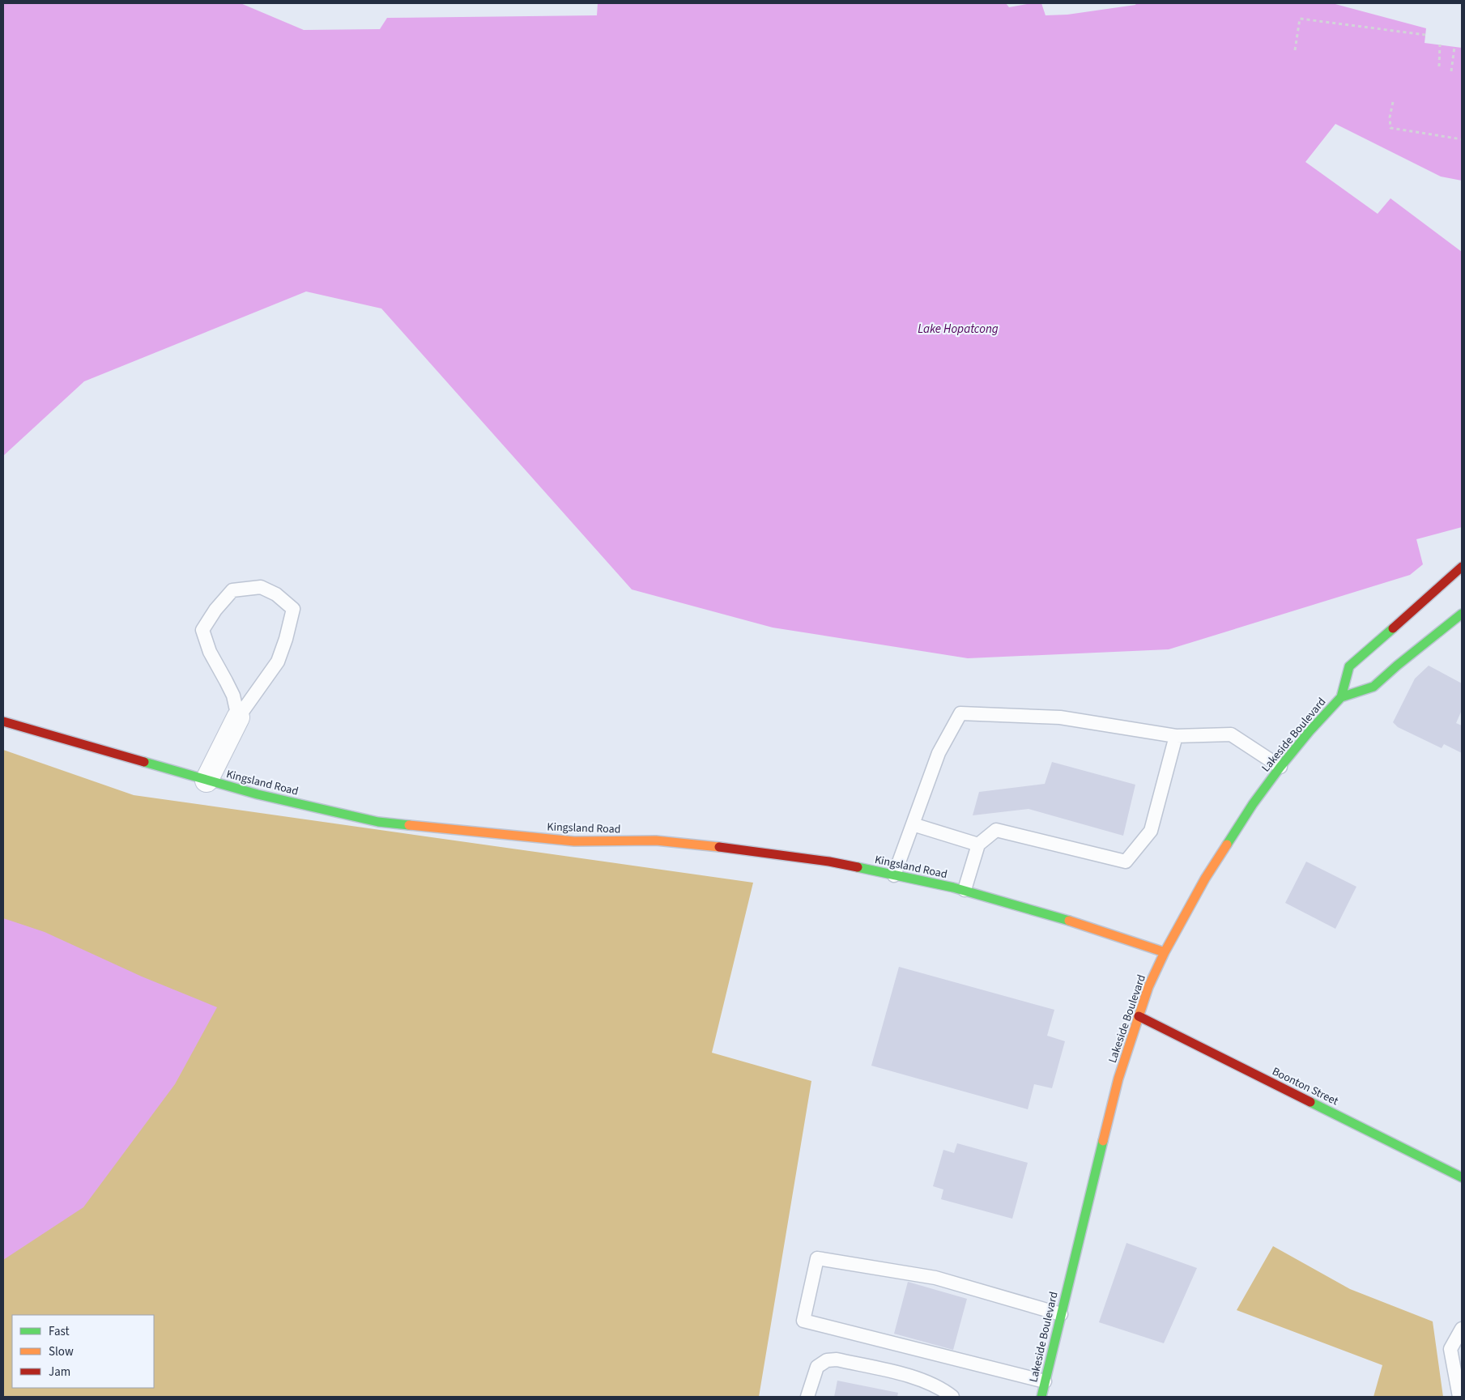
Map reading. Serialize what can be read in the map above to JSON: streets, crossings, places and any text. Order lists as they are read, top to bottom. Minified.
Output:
{"streets":{"street":["Lakeside Boulevard","Kingsland Road","Boonton Street"]},"crossings":[["Lakeside Boulevard","Kingsland Road"],["Lakeside Boulevard","Boonton Street"]],"water":["Lake Hopatcong"],"legend":["Fast","Slow","Jam"]}
